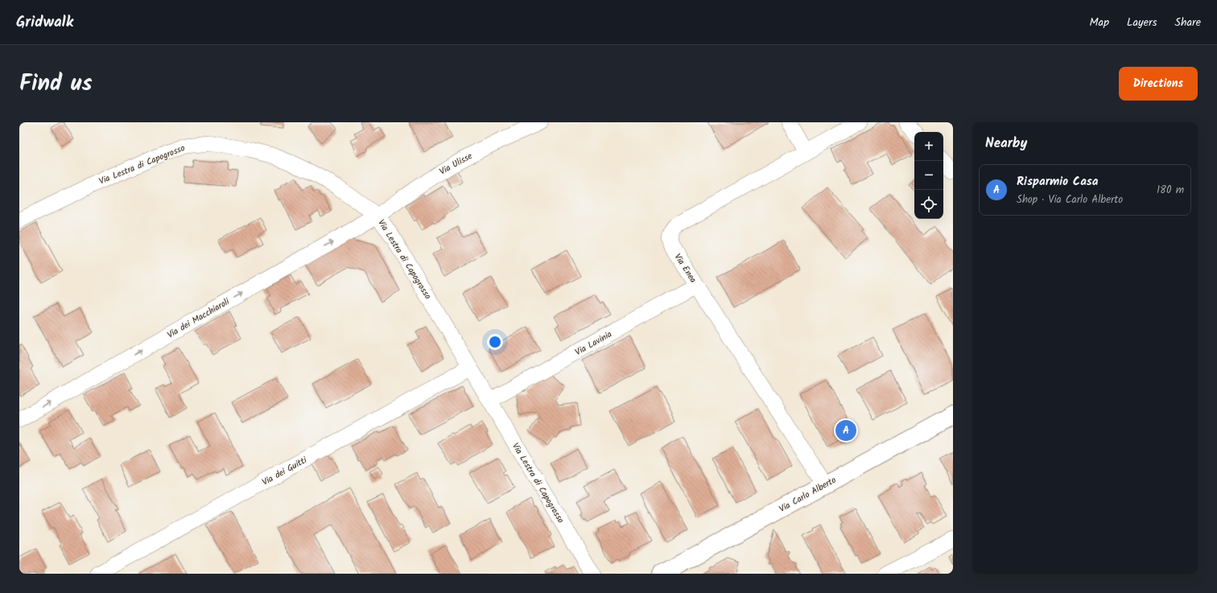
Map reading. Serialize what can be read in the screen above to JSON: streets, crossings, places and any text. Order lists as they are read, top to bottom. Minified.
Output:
{"streets":{"street":["Via Ulisse","Via Lestra di Capogrosso","Via Enea","Via dei Macchiaroli","Via Lavinia","Via dei Guitti","Via Carlo Alberto"]},"crossings":[["Via Ulisse","Via Lestra di Capogrosso"],["Via Ulisse","Via dei Macchiaroli"],["Via Lestra di Capogrosso","Via dei Macchiaroli"],["Via Lestra di Capogrosso","Via Lavinia"],["Via Lestra di Capogrosso","Via dei Guitti"],["Via Enea","Via Lavinia"],["Via Enea","Via Carlo Alberto"]],"one_way":["Via dei Macchiaroli"],"page":{"header":"Gridwalk","nav":["Map","Layers","Share"],"title":"Find us","buttons":"Directions","heading":"Nearby","map_buttons":["+","−"],"list":[{"mark":"A","name":"Risparmio Casa","note":"Shop · Via Carlo Alberto","value":"180 m"}],"pins":"A"}}
